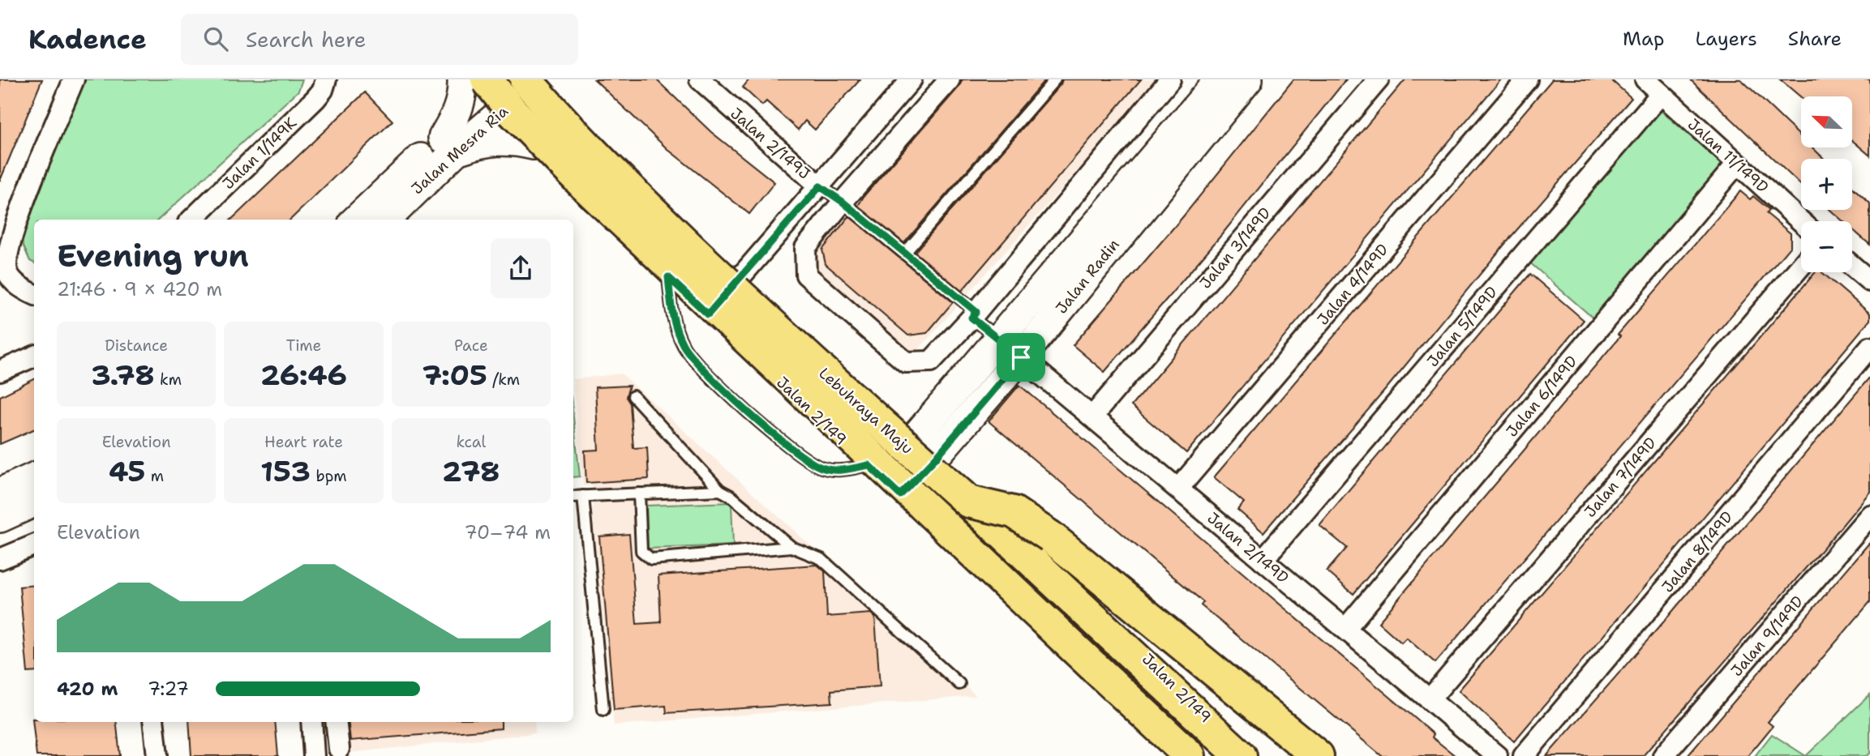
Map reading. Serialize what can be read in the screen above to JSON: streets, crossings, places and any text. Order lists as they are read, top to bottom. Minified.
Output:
{"streets":{"highway":["Lebuhraya Maju"],"main road":["Jalan Mesra Ria","Jalan Radin","Jalan 2/149"],"street":["Jalan 2/149J","Jalan 1/149K","Jalan 11/149D","Jalan 3/149D","Jalan 4/149D","Jalan 5/149D","Jalan 6/149D","Jalan 7/149D","Jalan 2/149D","Jalan 8/149D","Jalan 9/149D"]},"crossings":[["Jalan 2/149J","Jalan Radin"],["Jalan 2/149J","Jalan 2/149D"],["Jalan Mesra Ria","Jalan 2/149"],["Jalan Mesra Ria","Lebuhraya Maju"],["Jalan 11/149D","Jalan 5/149D"],["Jalan 11/149D","Jalan 6/149D"],["Jalan 3/149D","Jalan 2/149D"],["Jalan Radin","Jalan 2/149"],["Jalan Radin","Jalan 2/149D"],["Jalan 4/149D","Jalan 2/149D"],["Jalan 5/149D","Jalan 2/149D"],["Jalan 6/149D","Jalan 2/149D"],["Jalan 2/149","Lebuhraya Maju"],["Jalan 7/149D","Jalan 2/149D"]],"north":"top left","page":{"header":"Kadence","search":"Search here","nav":["Map","Layers","Share"],"map_buttons":["+","−"],"heading":["Evening run","21:46 · 9 × 420 m"],"stats":[["Distance","3.78 km"],["Time","26:46"],["Pace","7:05 /km"],["Elevation","45 m"],["Heart rate","153 bpm"],["kcal","278"]],"chart":["Elevation","70–74 m"],"list":[{"name":"420 m","note":"7:27"}]}}
